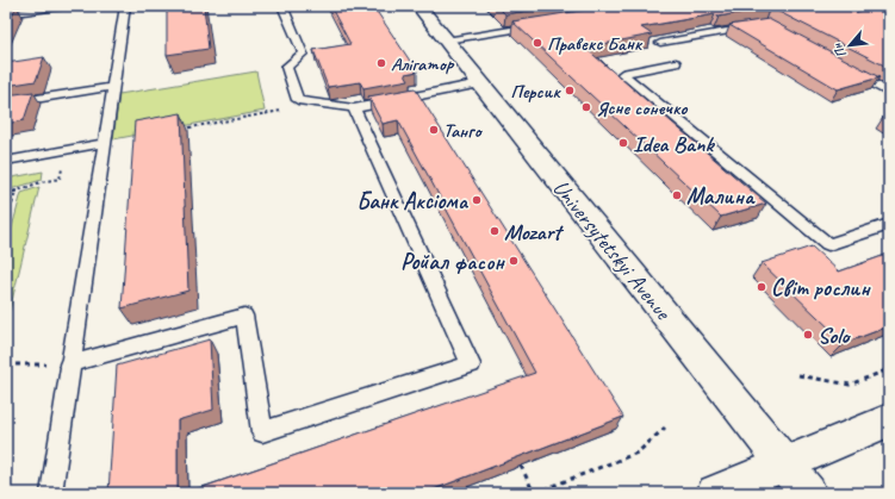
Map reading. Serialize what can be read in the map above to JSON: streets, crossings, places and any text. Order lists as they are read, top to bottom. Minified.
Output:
{"streets":{"main road":["Universytetskyi Avenue"]},"places":["Правекс Банк","Алігатор","Персик","Ясне сонечко","Танго","Idea Bank","Малина","Банк Аксіома","Mozart","Ройал фасон","Світ рослин","Solo"],"north":"bottom left"}
